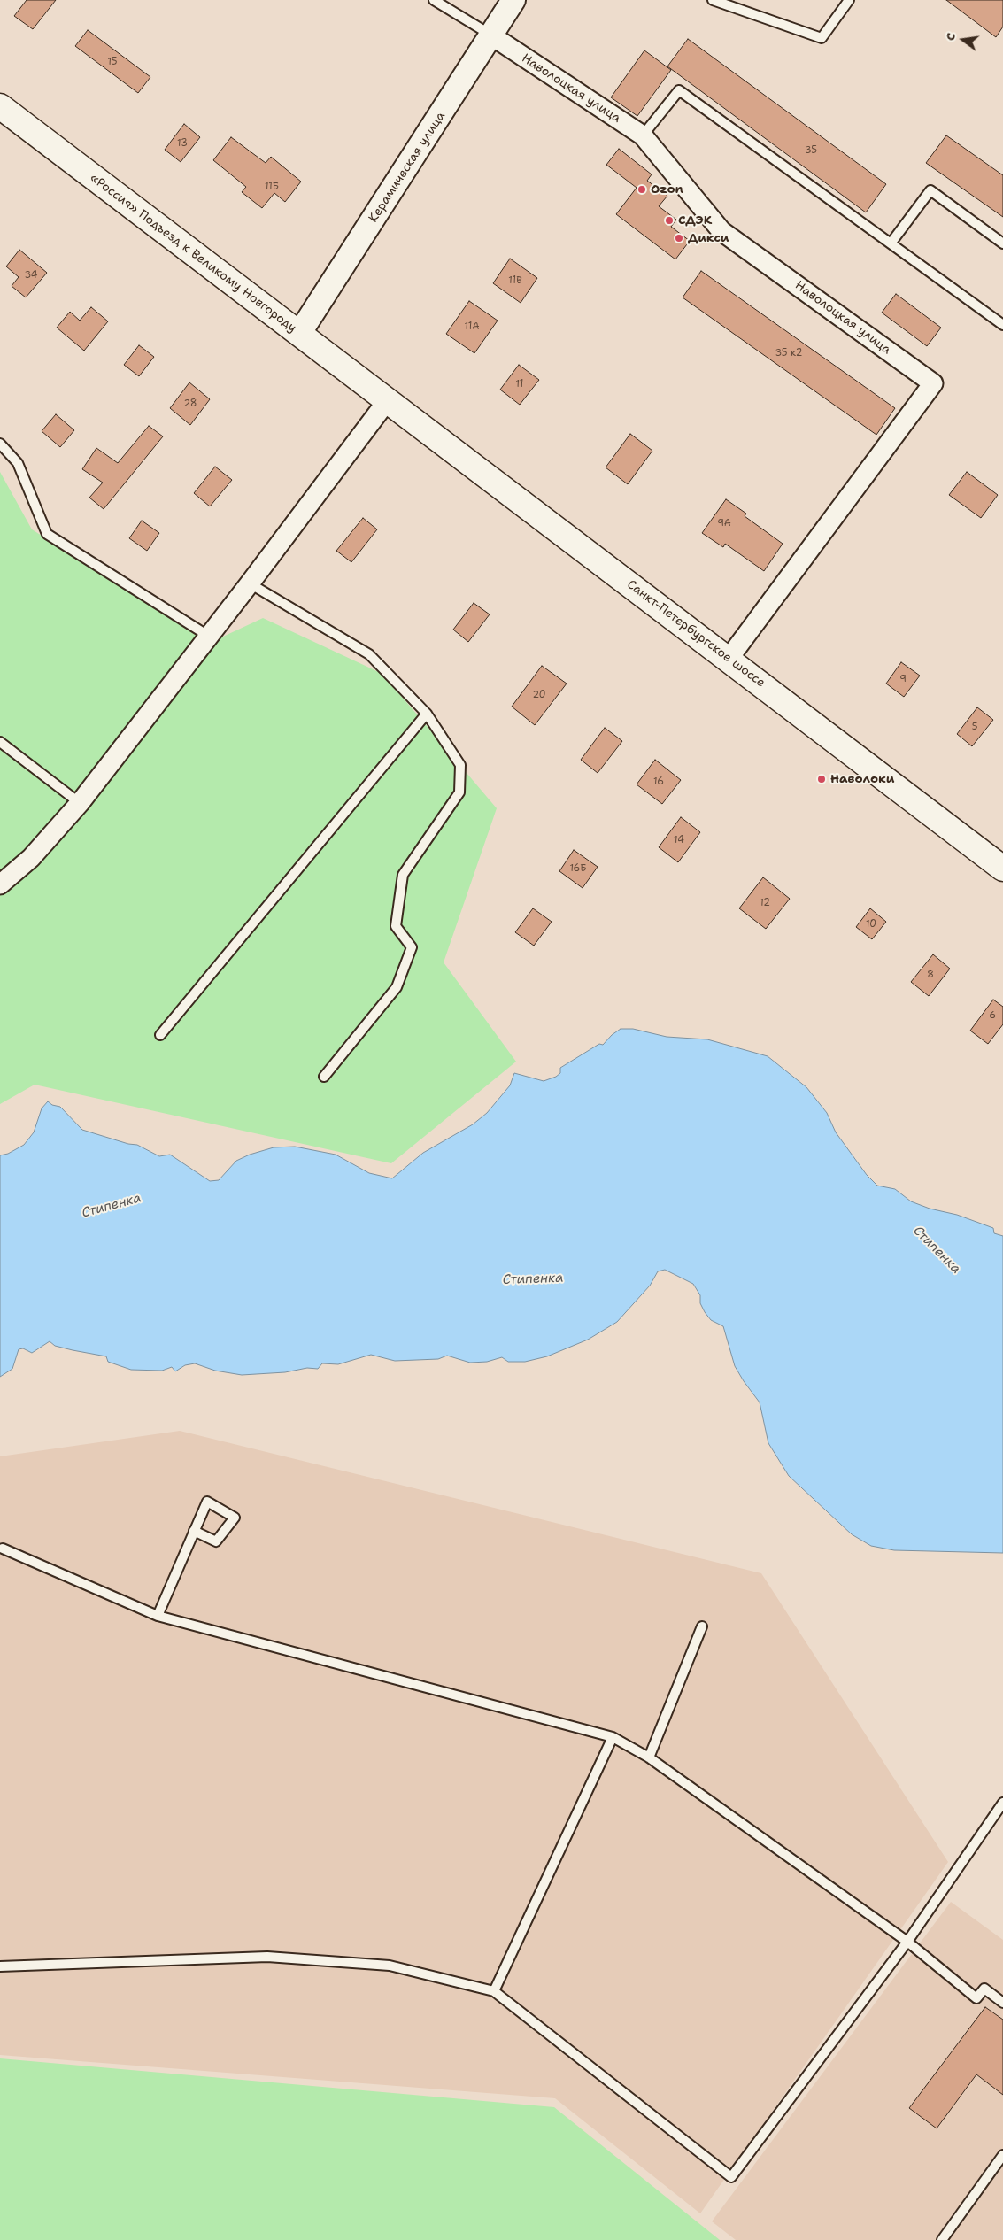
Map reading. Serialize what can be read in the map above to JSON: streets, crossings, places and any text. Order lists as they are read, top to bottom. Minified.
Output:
{"streets":{"main road":["«Россия» Подъезд к Великому Новгороду","Санкт-Петербургское шоссе"],"street":["Наволоцкая улица","Керамическая улица"]},"crossings":[["Наволоцкая улица","Керамическая улица"],["Наволоцкая улица","Санкт-Петербургское шоссе"],["Керамическая улица","«Россия» Подъезд к Великому Новгороду"],["«Россия» Подъезд к Великому Новгороду","Санкт-Петербургское шоссе"]],"water":["Стипенка"],"places":["Ozon","СДЭК","Дикси","Наволоки"],"house_numbers":["15","13","35","11Б","34","11В","11А","35 к2","11","28","9А","9","20","5","16","14","16Б","12","10","8","6"],"north":"left"}
